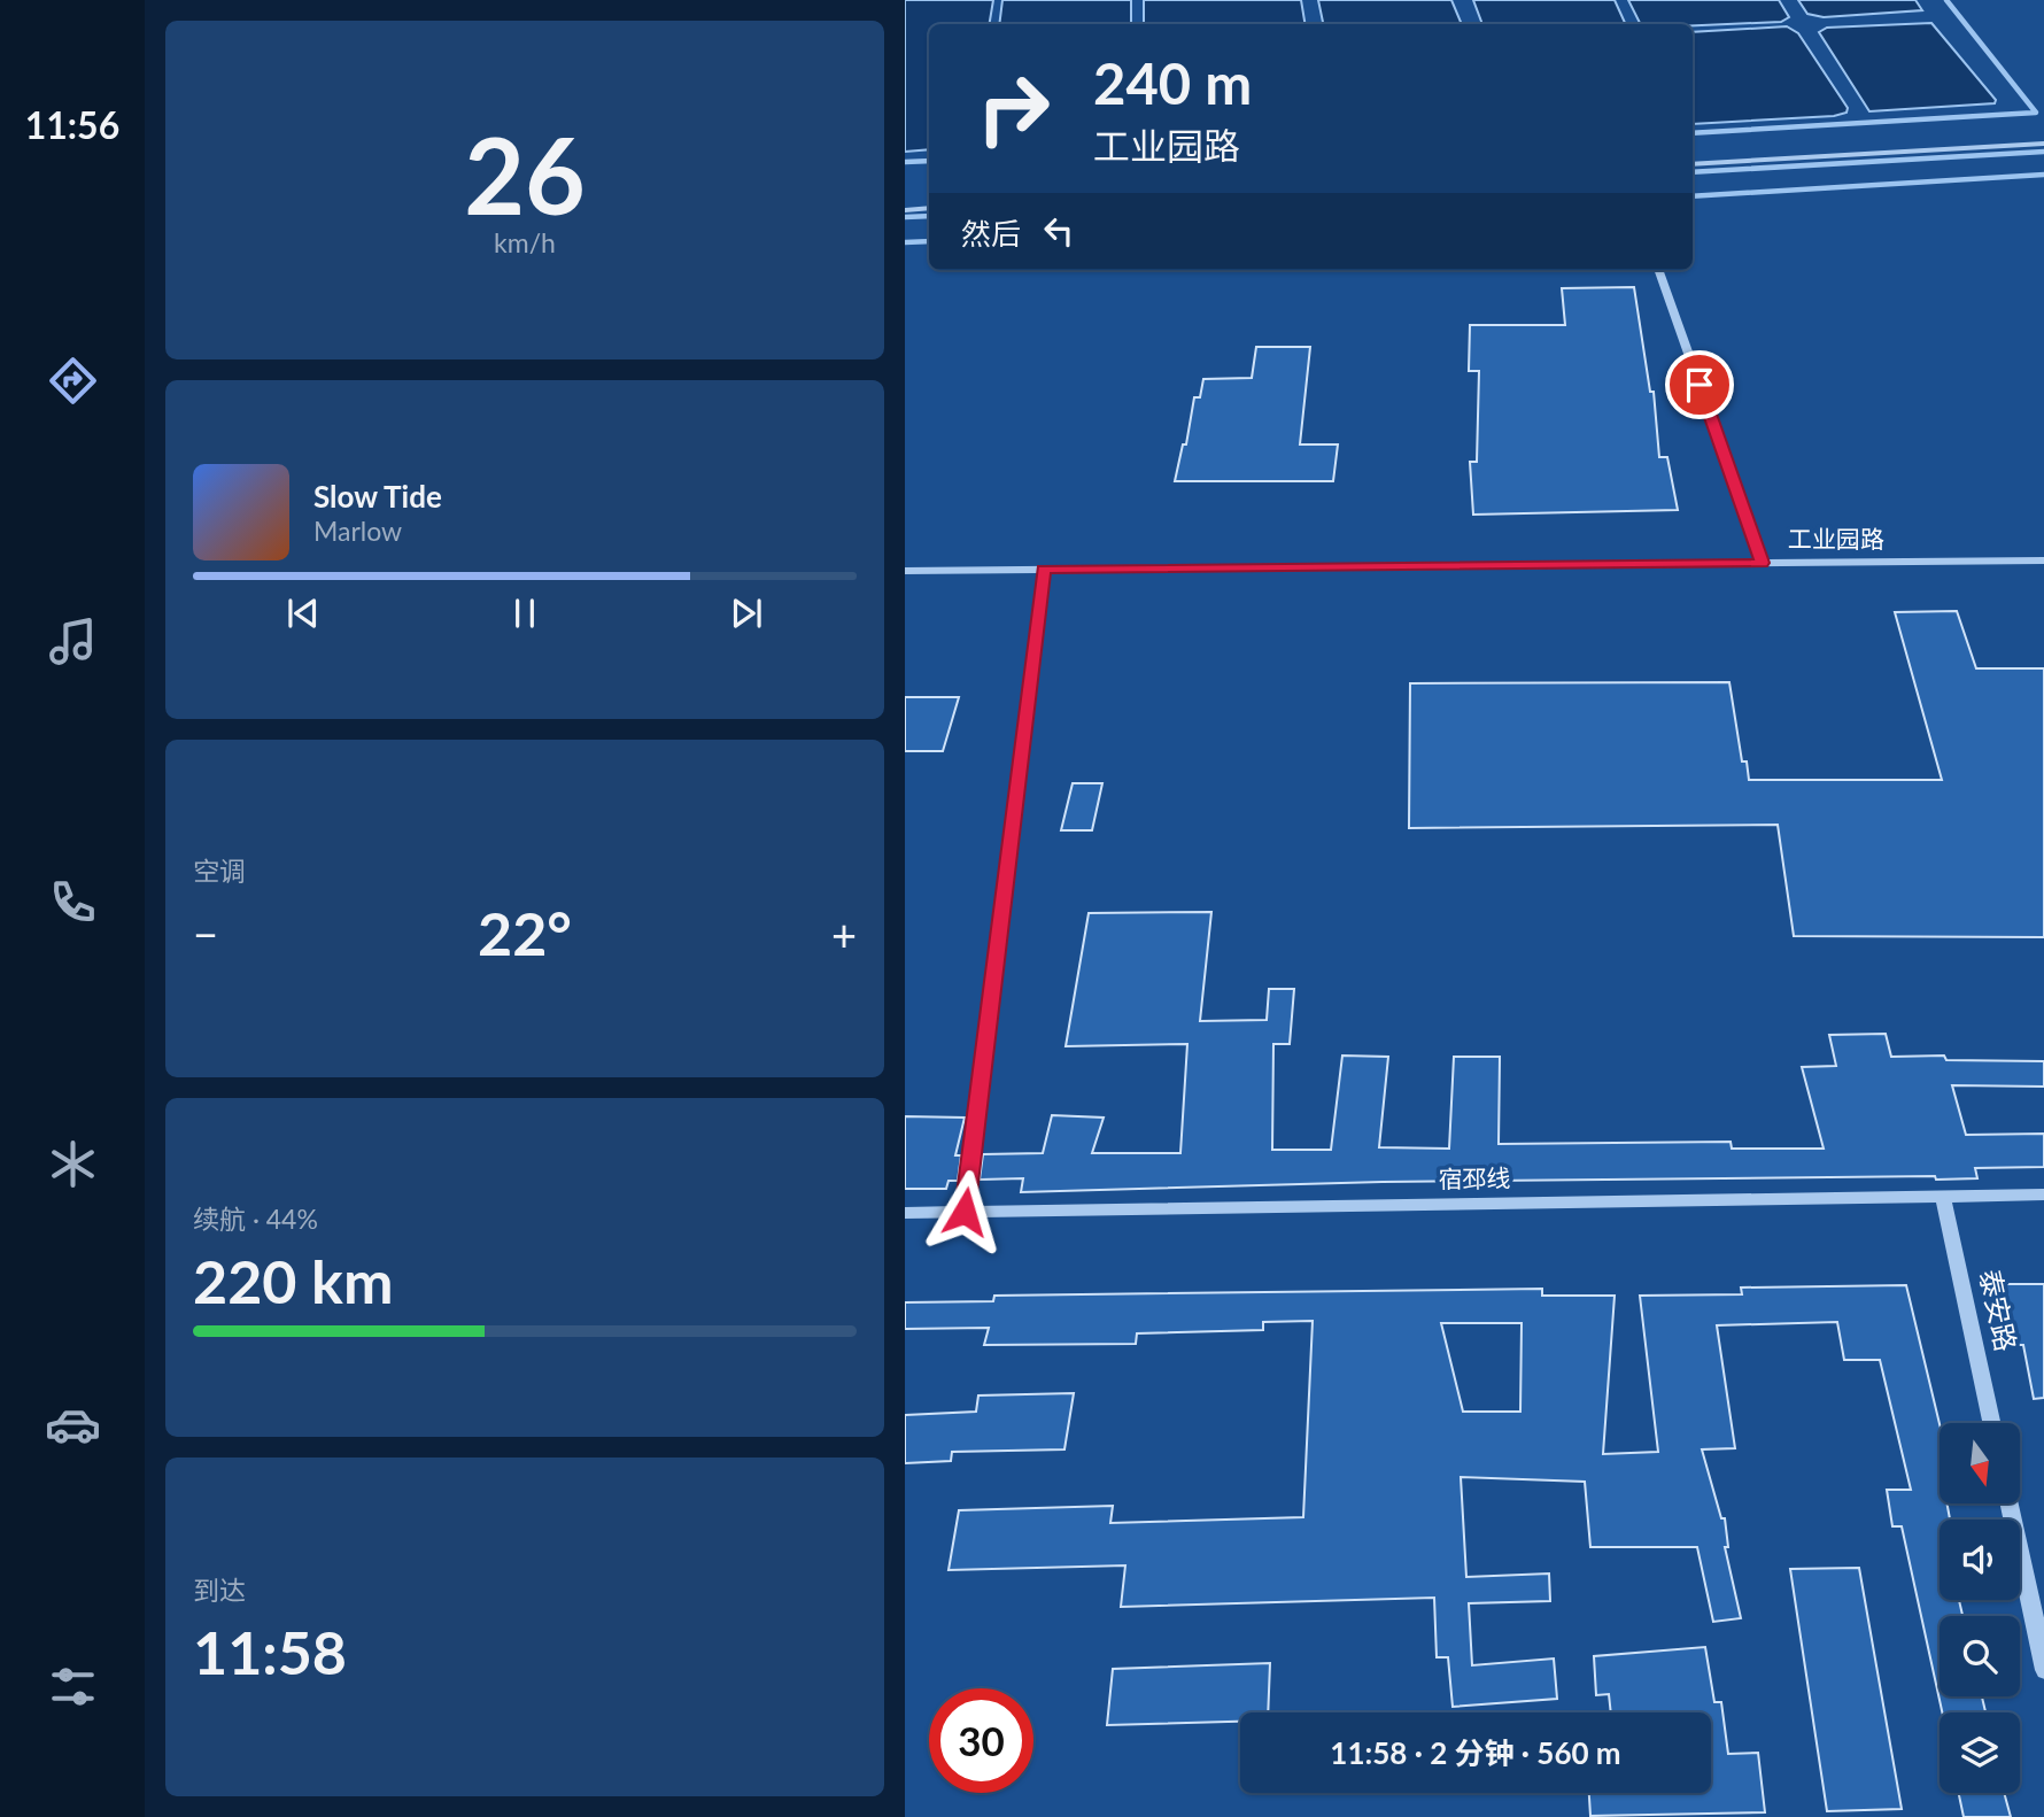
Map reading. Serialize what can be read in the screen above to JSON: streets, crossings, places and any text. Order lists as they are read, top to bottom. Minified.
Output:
{"streets":{"street":["工业园路","宿邳线","泰安路"]},"crossings":[["宿邳线","泰安路"]],"north":"bottom","page":{"tabs":"11:56","tile":[["26","km/h"],"空调",["续航 · 44%","220 km"],["到达","11:58"]],"turn":["240 m","工业园路"],"then":"然后","song":["Slow Tide","Marlow"],"heat":["−","22°","+"],"limit":"30","trip":"11:58 · 2 分钟 · 560 m"}}
